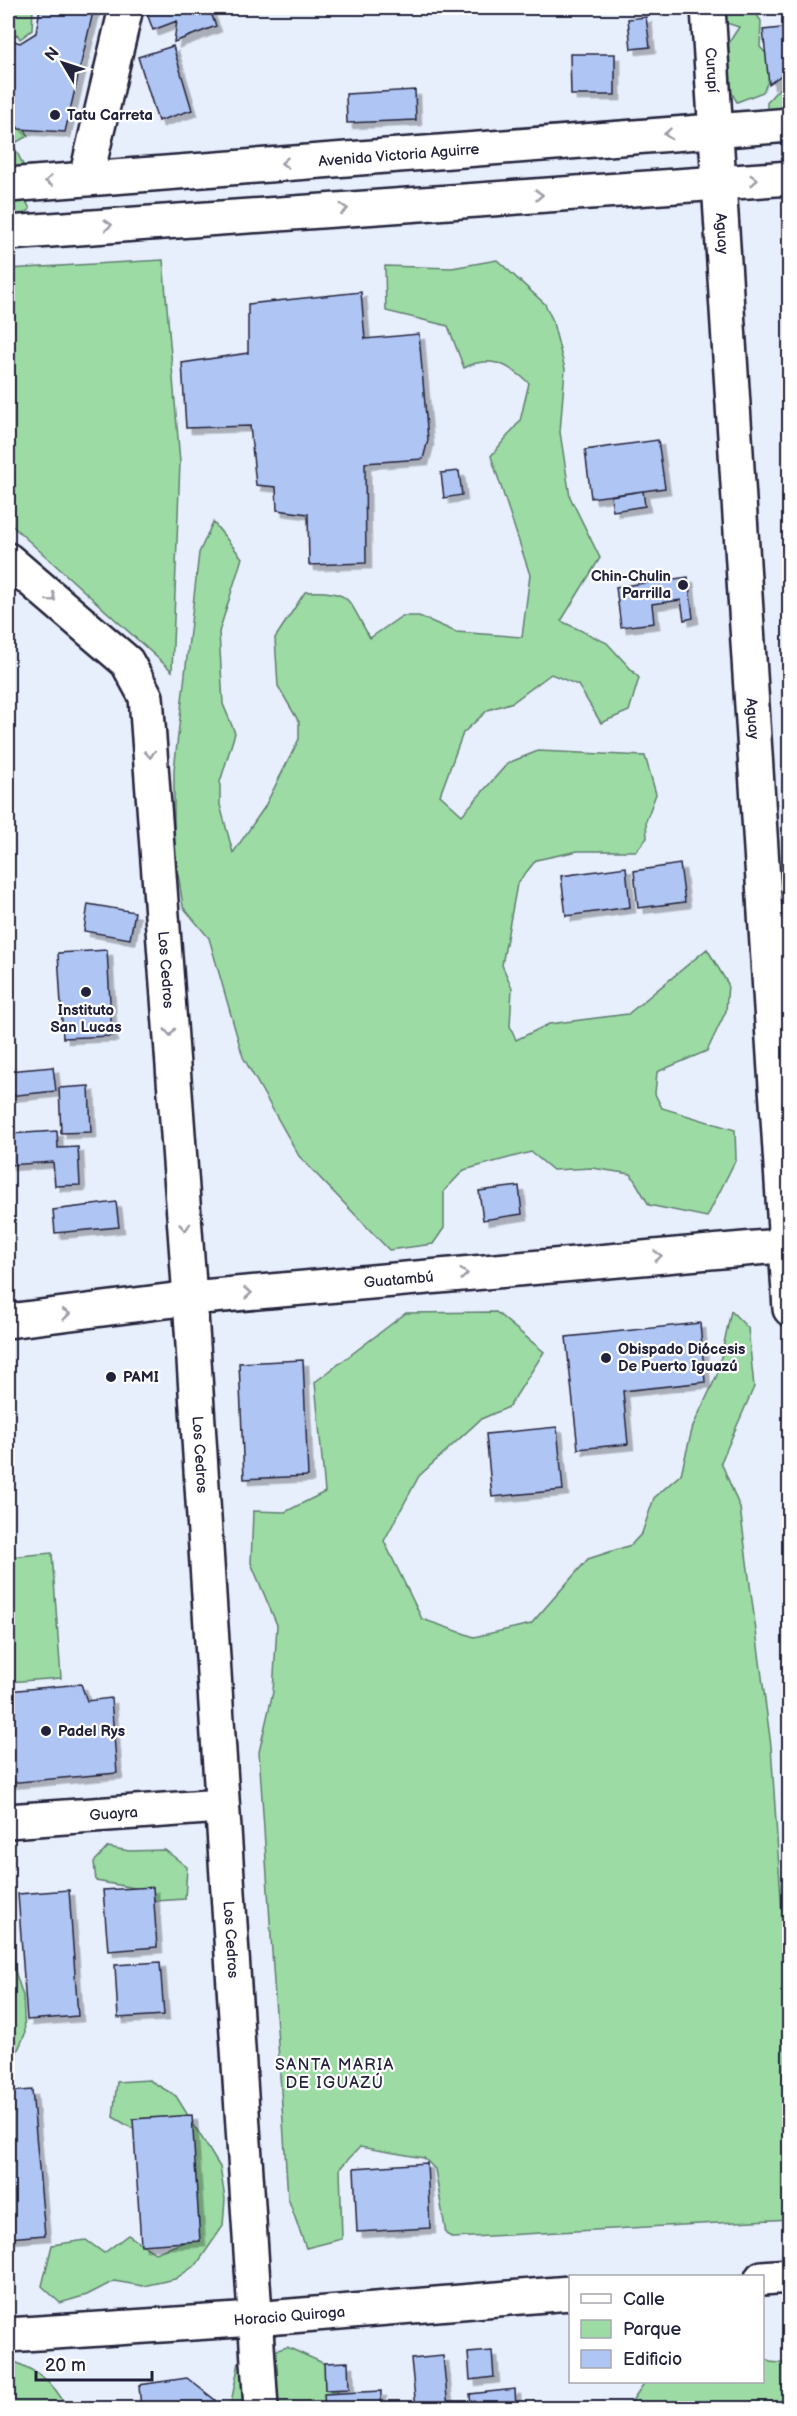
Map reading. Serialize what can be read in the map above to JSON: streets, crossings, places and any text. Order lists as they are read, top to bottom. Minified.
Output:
{"streets":{"street":["Curupí","Avenida Victoria Aguirre","Aguay","Los Cedros","Guatambú","Guayra","Horacio Quiroga"]},"crossings":[["Curupí","Avenida Victoria Aguirre"],["Curupí","Aguay"],["Avenida Victoria Aguirre","Aguay"],["Aguay","Guatambú"],["Los Cedros","Guatambú"],["Los Cedros","Guayra"],["Los Cedros","Horacio Quiroga"]],"one_way":["Los Cedros","Guatambú"],"districts":["SANTA MARIA DE IGUAZÚ"],"places":["Tatu Carreta","Chin-Chulin Parrilla","Instituto San Lucas","Obispado Diócesis De Puerto Iguazú","PAMI","Padel Rys"],"legend":["Calle","Parque","Edificio"],"scale_bar":"20 m","north":"top left"}
